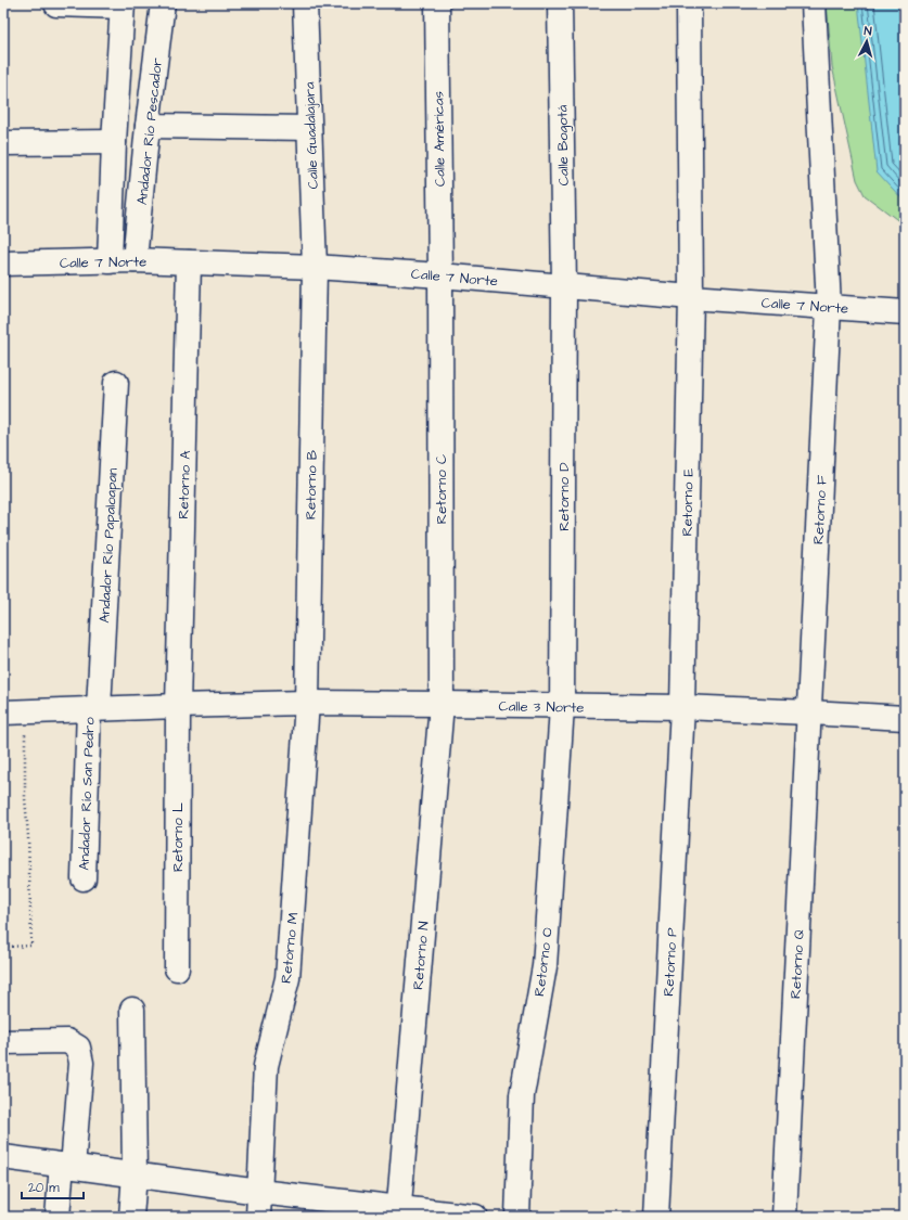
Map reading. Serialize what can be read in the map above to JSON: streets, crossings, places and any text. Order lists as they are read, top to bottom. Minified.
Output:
{"streets":{"street":["Andador Río Pescador","Calle Guadalajara","Calle Américas","Calle Bogotá","Calle 7 Norte","Retorno A","Retorno B","Retorno C","Retorno D","Retorno E","Retorno F","Andador Río Papaloapan","Calle 3 Norte","Andador Río San Pedro","Retorno L","Retorno M","Retorno N","Retorno O","Retorno P","Retorno Q"]},"crossings":[["Andador Río Pescador","Calle 7 Norte"],["Calle Guadalajara","Calle 7 Norte"],["Calle Guadalajara","Retorno B"],["Calle Américas","Calle 7 Norte"],["Calle Américas","Retorno C"],["Calle Bogotá","Calle 7 Norte"],["Calle Bogotá","Retorno D"],["Calle 7 Norte","Retorno A"],["Calle 7 Norte","Retorno B"],["Calle 7 Norte","Retorno C"],["Calle 7 Norte","Retorno D"],["Calle 7 Norte","Retorno E"],["Calle 7 Norte","Retorno F"],["Retorno A","Calle 3 Norte"],["Retorno A","Retorno L"],["Retorno B","Calle 3 Norte"],["Retorno B","Retorno M"],["Retorno C","Calle 3 Norte"],["Retorno C","Retorno N"],["Retorno D","Calle 3 Norte"],["Retorno D","Retorno O"],["Retorno E","Calle 3 Norte"],["Retorno E","Retorno P"],["Retorno F","Calle 3 Norte"],["Retorno F","Retorno Q"],["Andador Río Papaloapan","Calle 3 Norte"],["Andador Río Papaloapan","Andador Río San Pedro"],["Calle 3 Norte","Andador Río San Pedro"],["Calle 3 Norte","Retorno L"],["Calle 3 Norte","Retorno M"],["Calle 3 Norte","Retorno N"],["Calle 3 Norte","Retorno O"],["Calle 3 Norte","Retorno P"],["Calle 3 Norte","Retorno Q"]],"scale_bar":"20 m","north":"top"}
